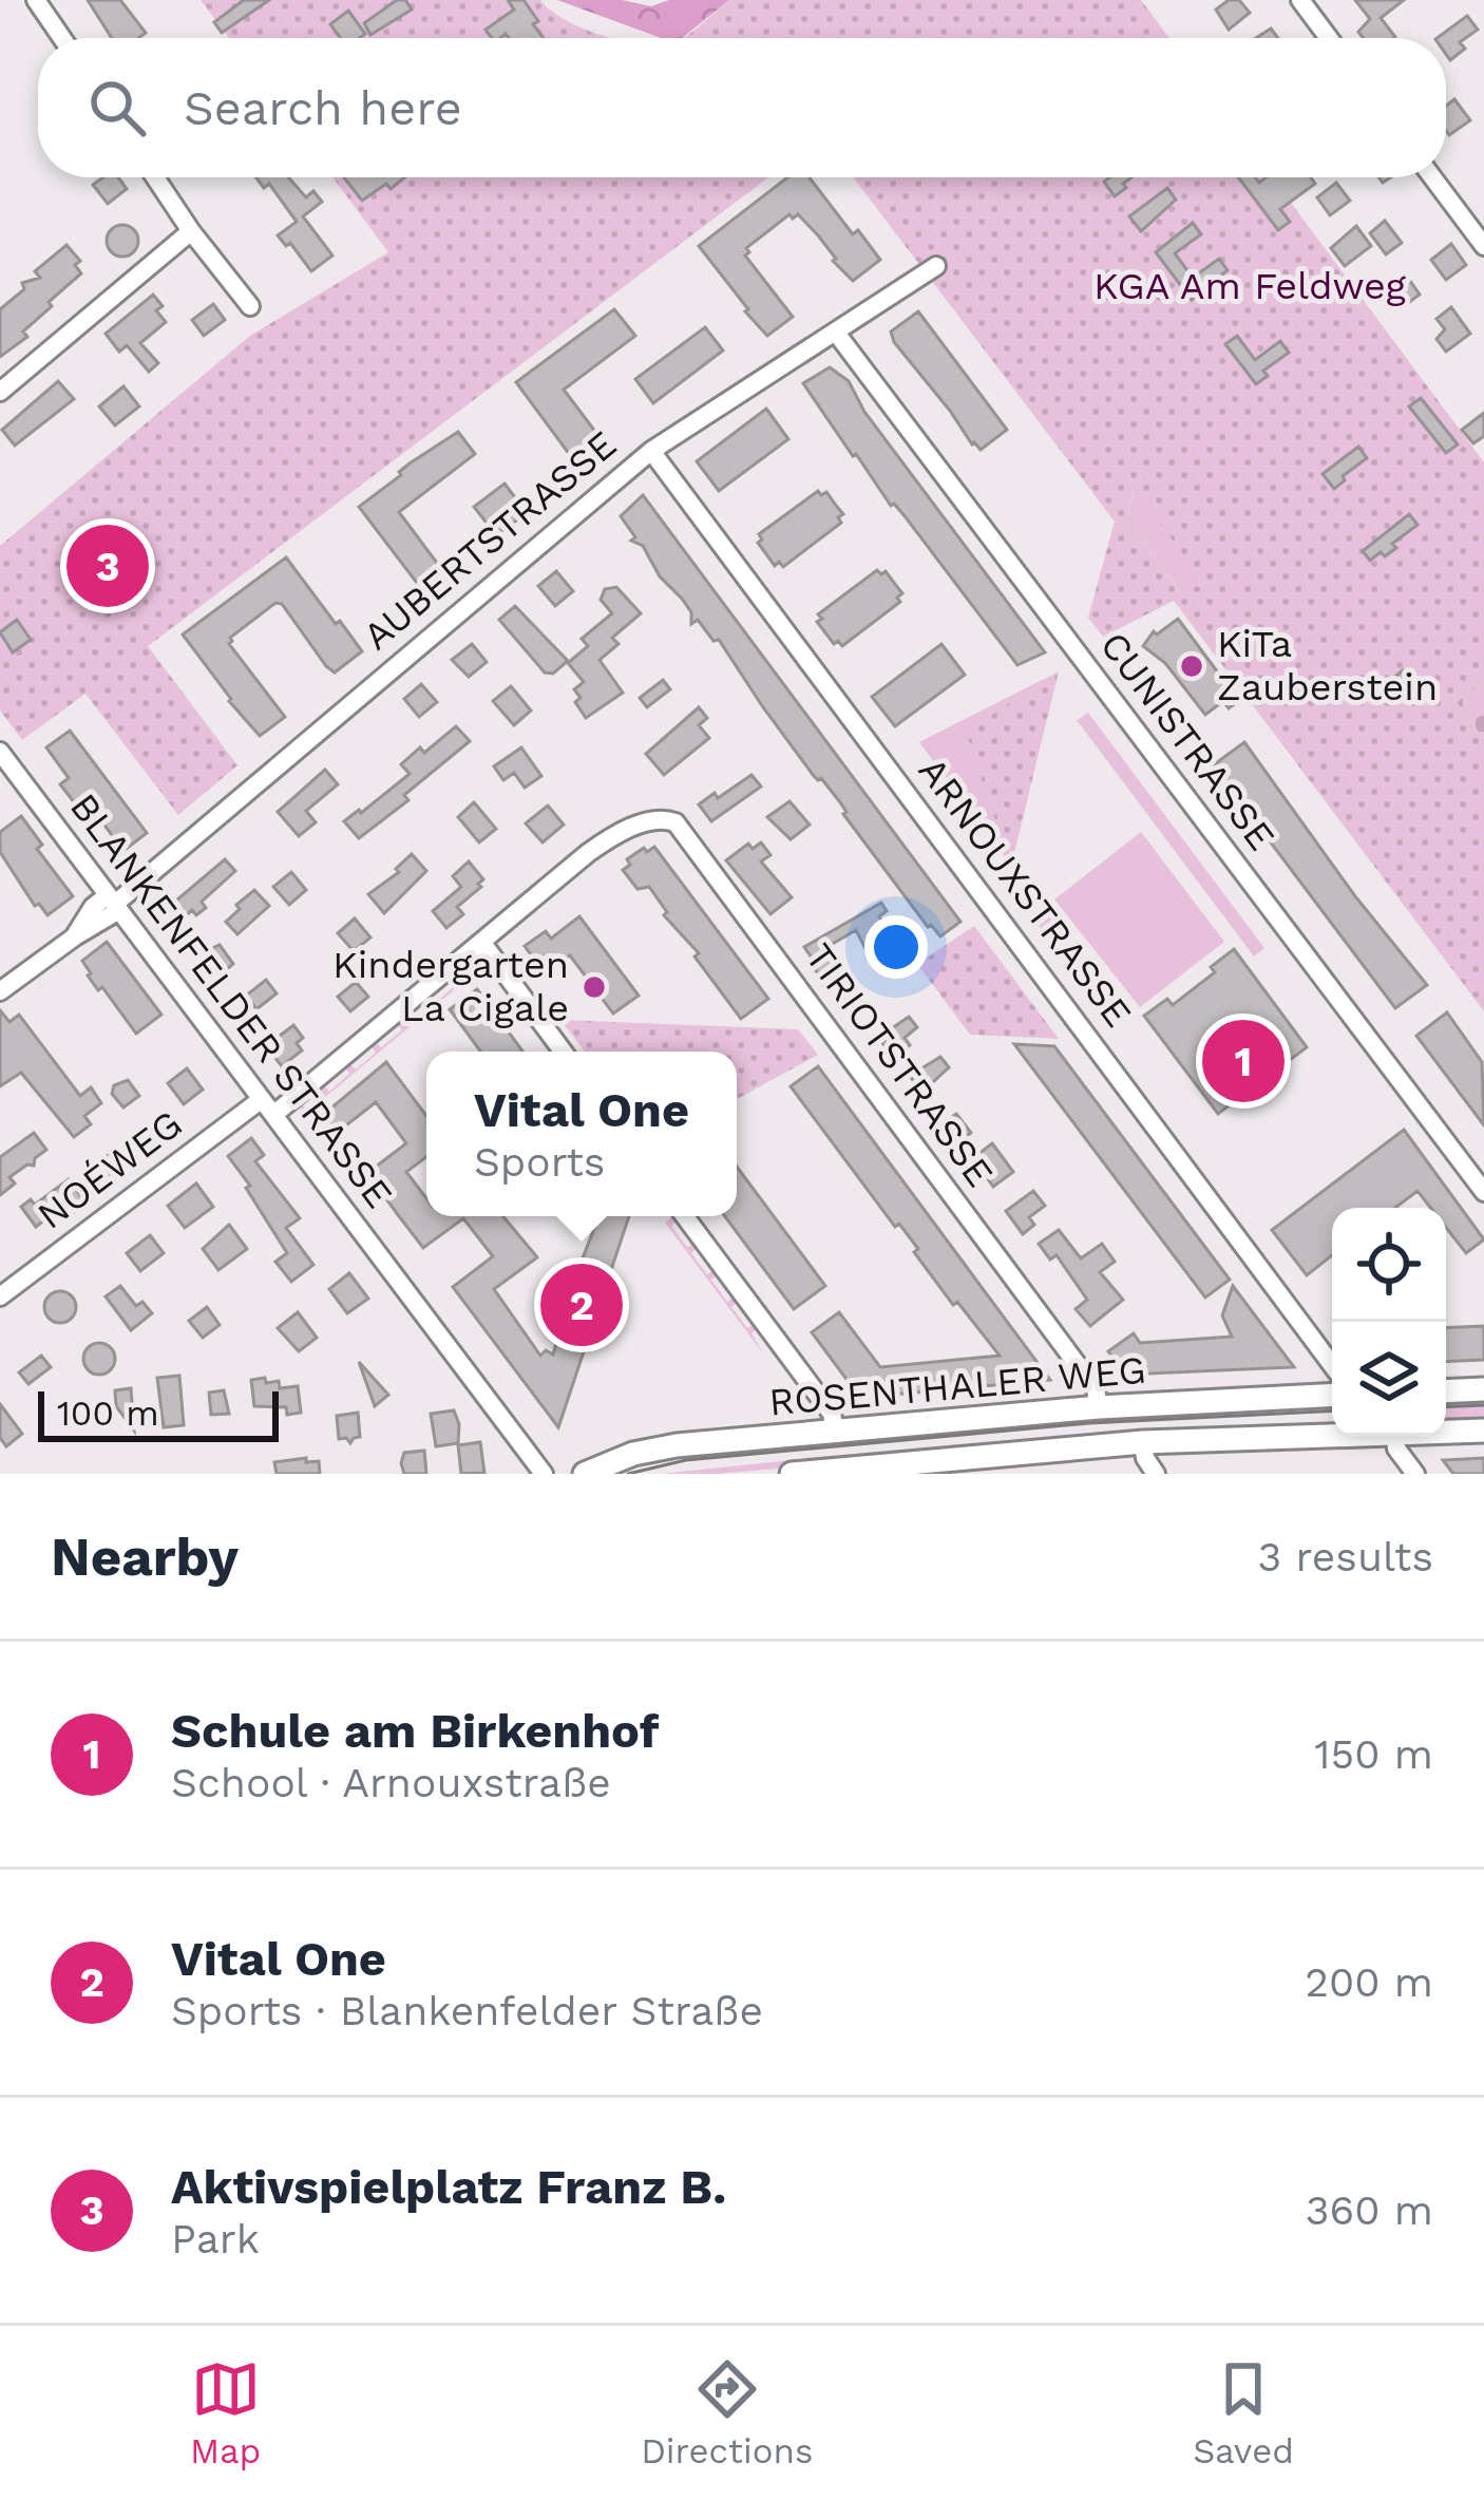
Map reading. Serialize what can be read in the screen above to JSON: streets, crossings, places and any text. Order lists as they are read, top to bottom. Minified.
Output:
{"streets":{"main road":["ROSENTHALER WEG"],"street":["AUBERTSTRASSE","CUNISTRASSE","ARNOUXSTRASSE","BLANKENFELDER STRASSE","TIRIOTSTRASSE","NOÉWEG"]},"crossings":[["AUBERTSTRASSE","CUNISTRASSE"],["AUBERTSTRASSE","ARNOUXSTRASSE"],["AUBERTSTRASSE","BLANKENFELDER STRASSE"],["BLANKENFELDER STRASSE","NOÉWEG"],["TIRIOTSTRASSE","NOÉWEG"],["TIRIOTSTRASSE","ROSENTHALER WEG"]],"parks":["KGA Am Feldweg"],"places":["KiTa Zauberstein","Kindergarten La Cigale"],"scale_bar":"100 m","page":{"search":"Search here","pins":["3","1","2"],"popup":["Vital One","Sports"],"scale":"100 m","heading":["Nearby","3 results"],"list":[{"mark":"1","name":"Schule am Birkenhof","note":"School · Arnouxstraße","value":"150 m"},{"mark":"2","name":"Vital One","note":"Sports · Blankenfelder Straße","value":"200 m"},{"mark":"3","name":"Aktivspielplatz Franz B.","note":"Park","value":"360 m"}],"nav":["Map","Directions","Saved"]}}
